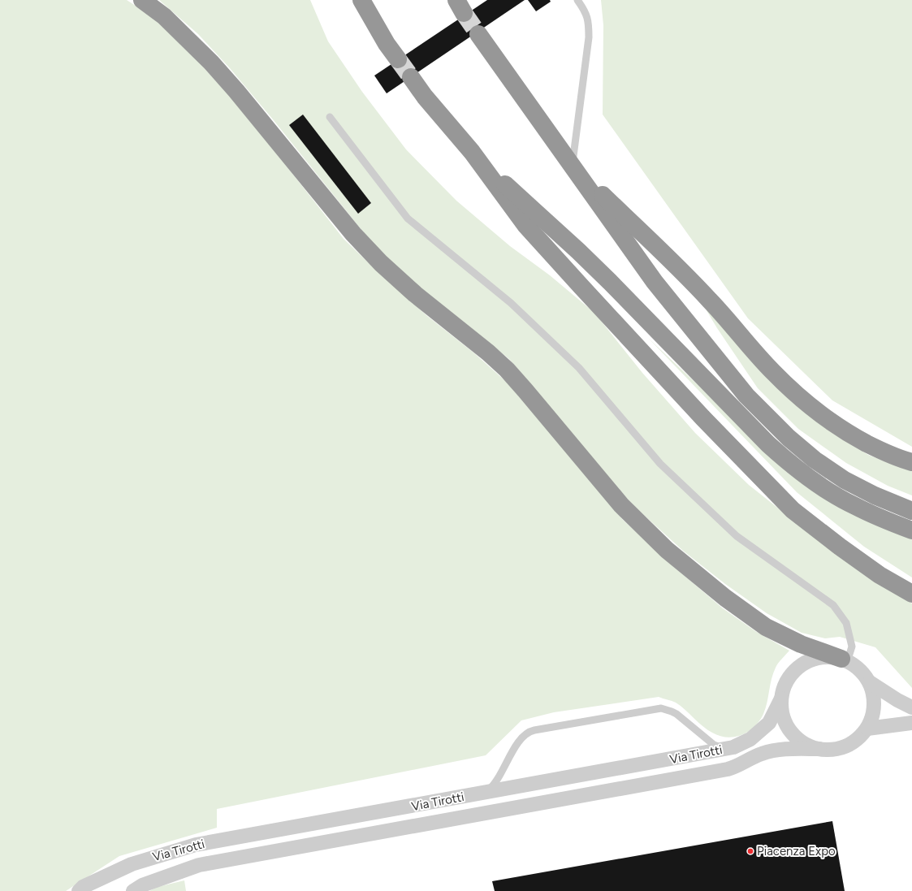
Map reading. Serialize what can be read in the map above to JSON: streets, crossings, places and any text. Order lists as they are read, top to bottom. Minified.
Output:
{"streets":{"street":["Via Tirotti"]},"places":["Piacenza Expo"]}
